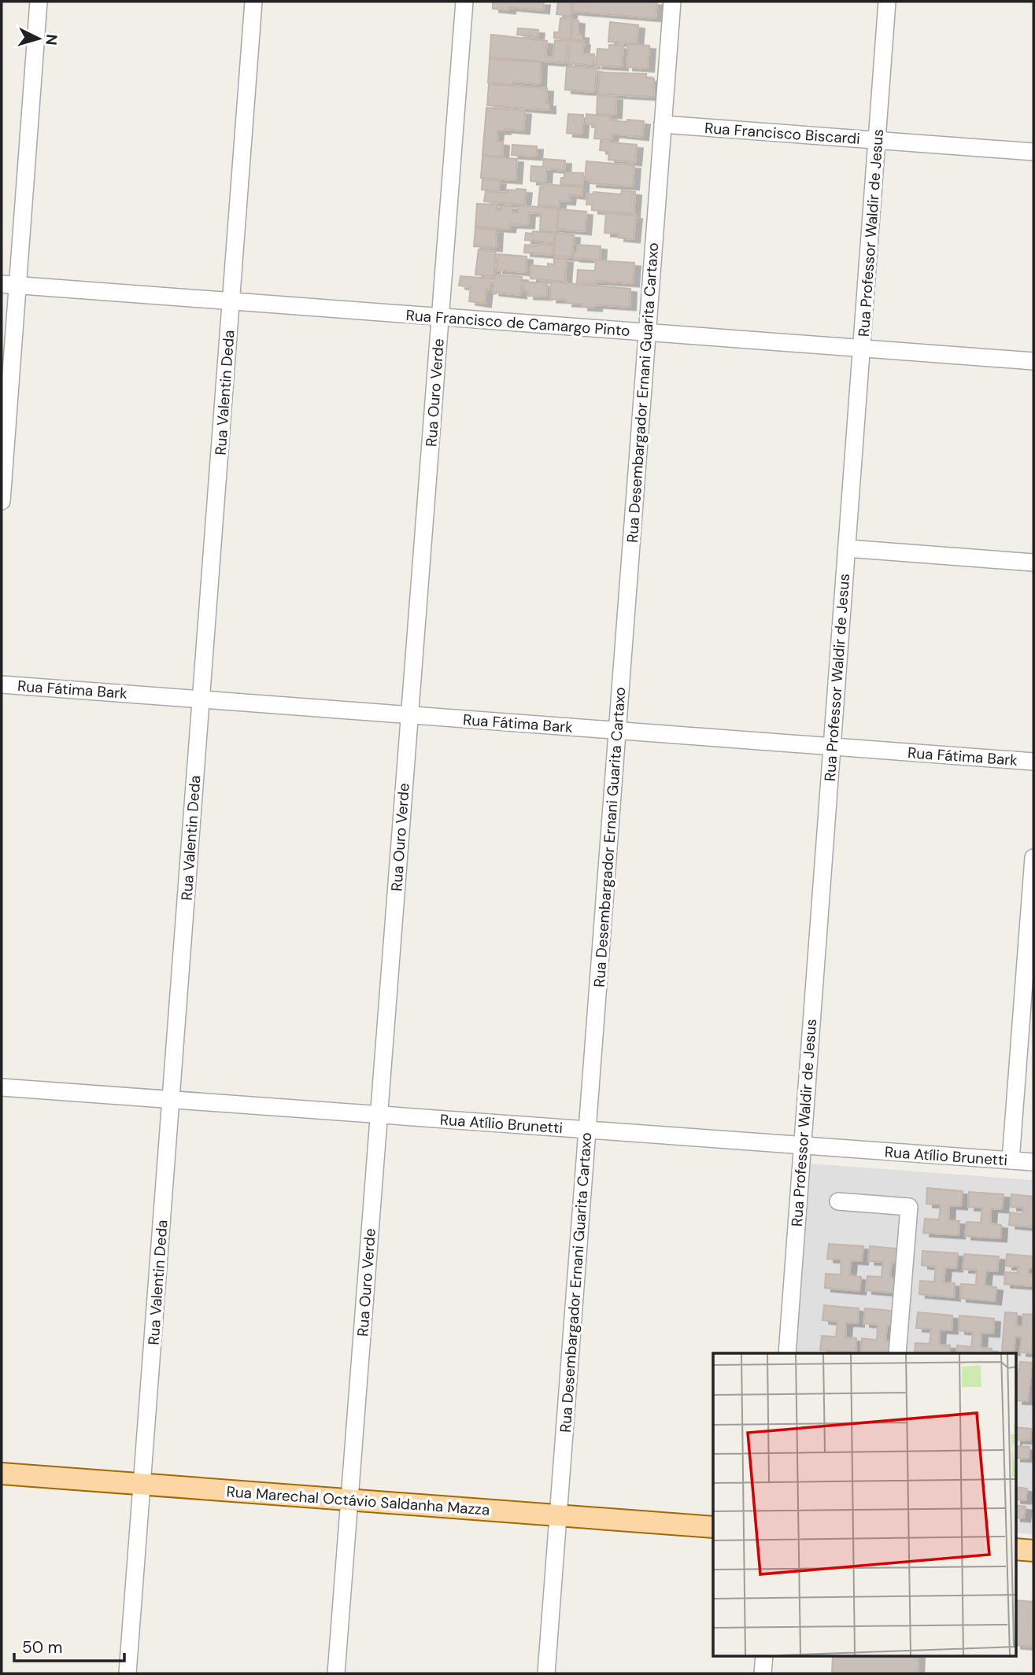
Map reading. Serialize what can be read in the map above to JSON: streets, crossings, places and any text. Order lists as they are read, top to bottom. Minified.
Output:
{"streets":{"main road":["Rua Marechal Octávio Saldanha Mazza"],"street":["Rua Francisco Biscardi","Rua Professor Waldir de Jesus","Rua Francisco de Camargo Pinto","Rua Valentin Deda","Rua Ouro Verde","Rua Desembargador Ernani Guarita Cartaxo","Rua Fátima Bark","Rua Atílio Brunetti"]},"crossings":[["Rua Francisco Biscardi","Rua Professor Waldir de Jesus"],["Rua Francisco Biscardi","Rua Desembargador Ernani Guarita Cartaxo"],["Rua Professor Waldir de Jesus","Rua Francisco de Camargo Pinto"],["Rua Professor Waldir de Jesus","Rua Fátima Bark"],["Rua Professor Waldir de Jesus","Rua Atílio Brunetti"],["Rua Francisco de Camargo Pinto","Rua Valentin Deda"],["Rua Francisco de Camargo Pinto","Rua Ouro Verde"],["Rua Francisco de Camargo Pinto","Rua Desembargador Ernani Guarita Cartaxo"],["Rua Valentin Deda","Rua Fátima Bark"],["Rua Valentin Deda","Rua Atílio Brunetti"],["Rua Valentin Deda","Rua Marechal Octávio Saldanha Mazza"],["Rua Ouro Verde","Rua Fátima Bark"],["Rua Ouro Verde","Rua Atílio Brunetti"],["Rua Ouro Verde","Rua Marechal Octávio Saldanha Mazza"],["Rua Desembargador Ernani Guarita Cartaxo","Rua Fátima Bark"],["Rua Desembargador Ernani Guarita Cartaxo","Rua Atílio Brunetti"],["Rua Desembargador Ernani Guarita Cartaxo","Rua Marechal Octávio Saldanha Mazza"]],"scale_bar":"50 m","north":"right"}
